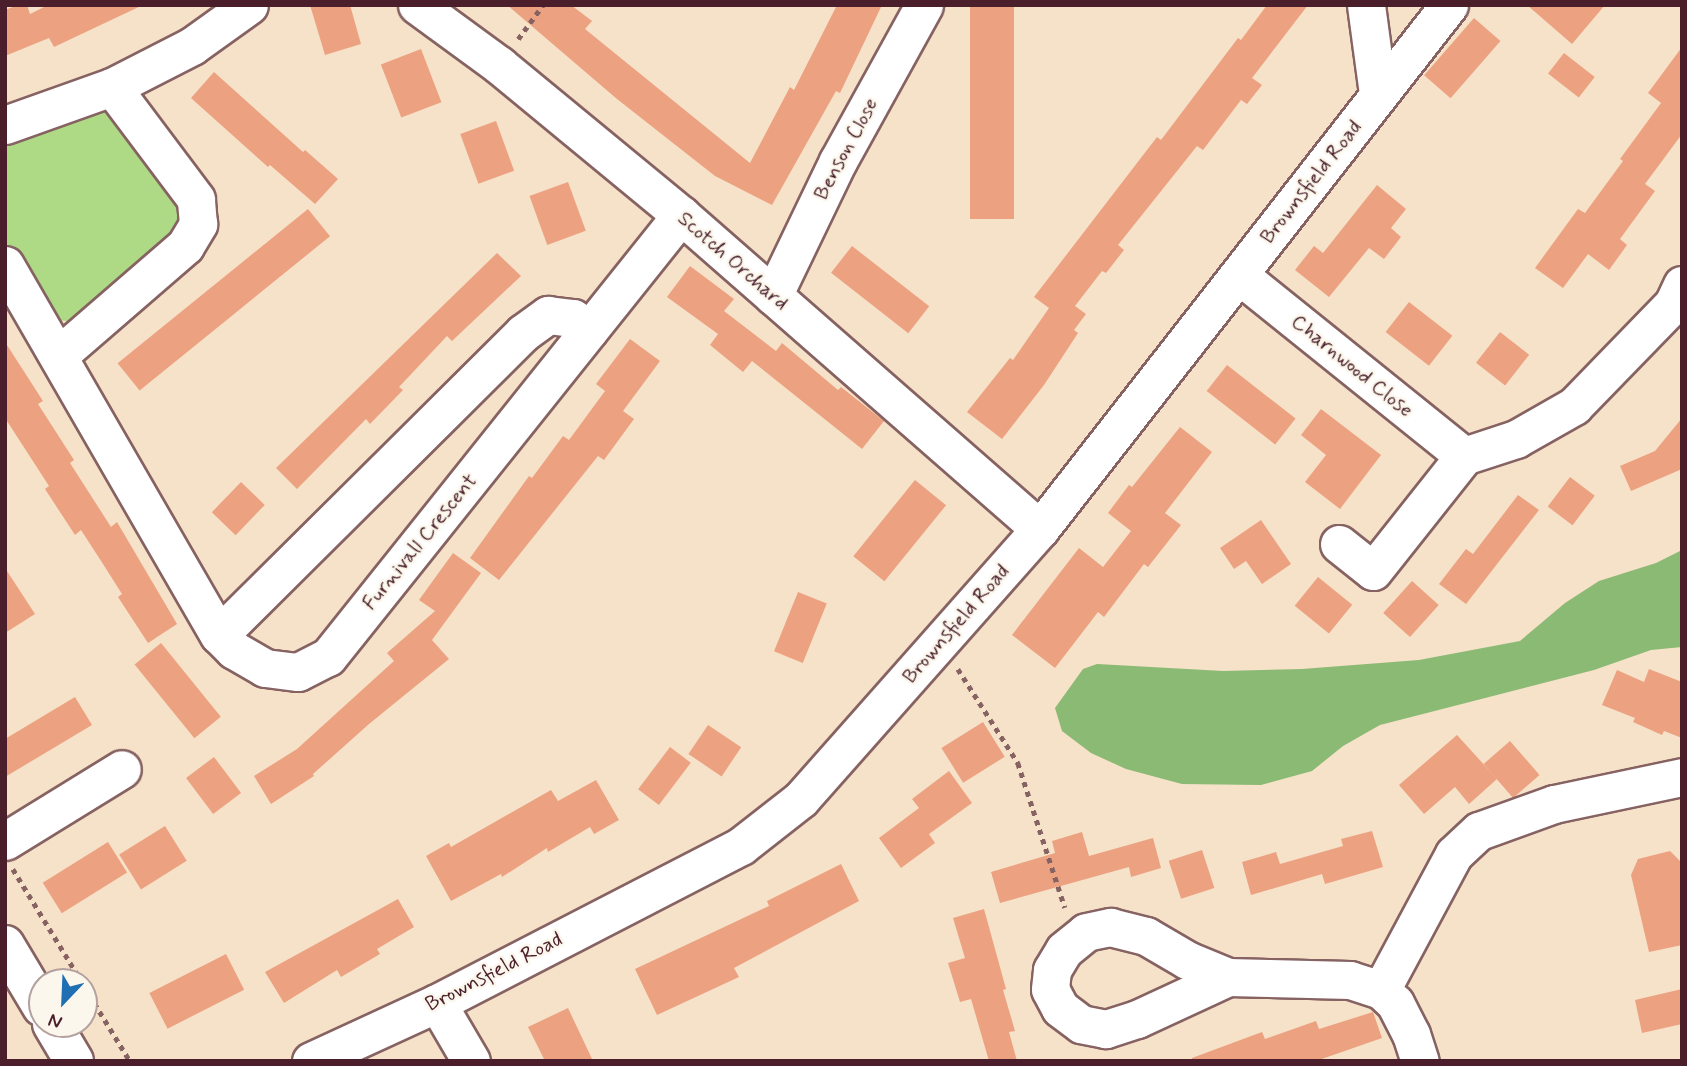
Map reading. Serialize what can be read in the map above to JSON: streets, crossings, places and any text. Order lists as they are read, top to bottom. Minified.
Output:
{"streets":{"street":["Benson Close","Brownsfield Road","Scotch Orchard","Charnwood Close","Furnivall Crescent"]},"crossings":[["Benson Close","Scotch Orchard"],["Brownsfield Road","Scotch Orchard"],["Brownsfield Road","Charnwood Close"],["Scotch Orchard","Furnivall Crescent"]],"north":"bottom left"}
